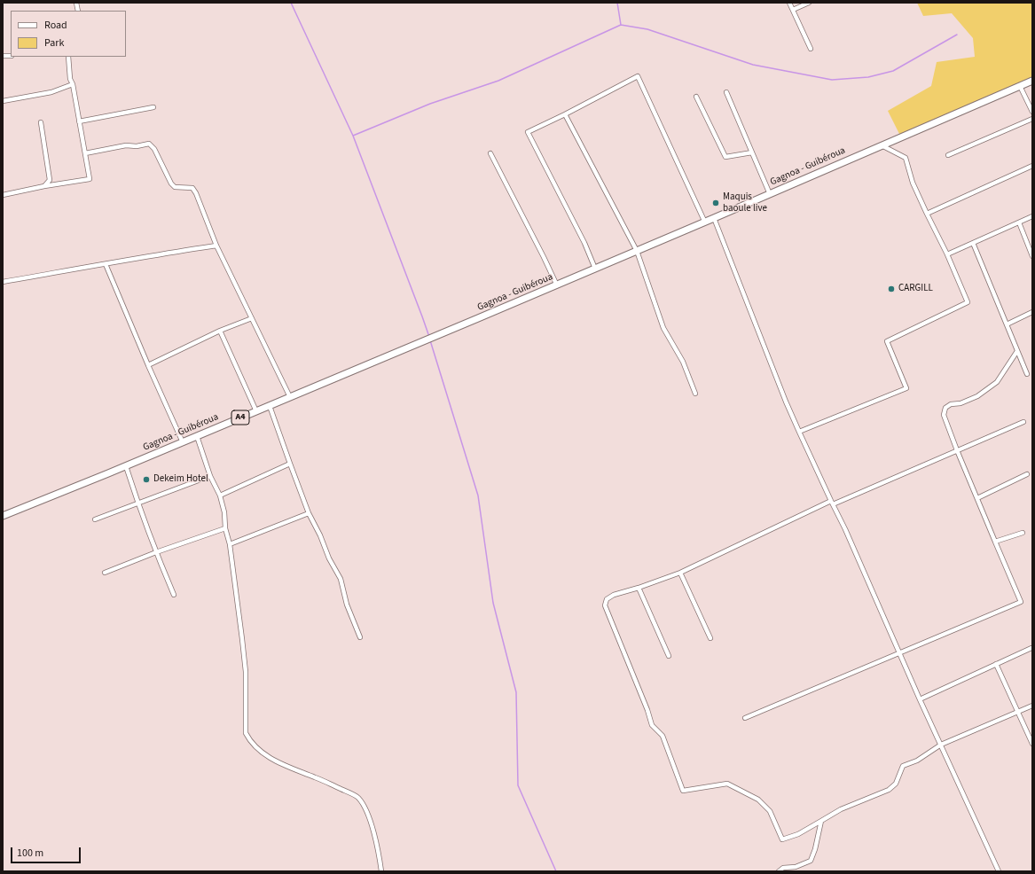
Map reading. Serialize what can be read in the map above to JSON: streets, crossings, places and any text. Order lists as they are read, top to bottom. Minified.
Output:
{"streets":{"main road":["Gagnoa - Guibéroua","A4"]},"places":["Maquis baoule live","CARGILL","Dekeim Hotel"],"legend":["Road","Park"],"scale_bar":"100 m"}
